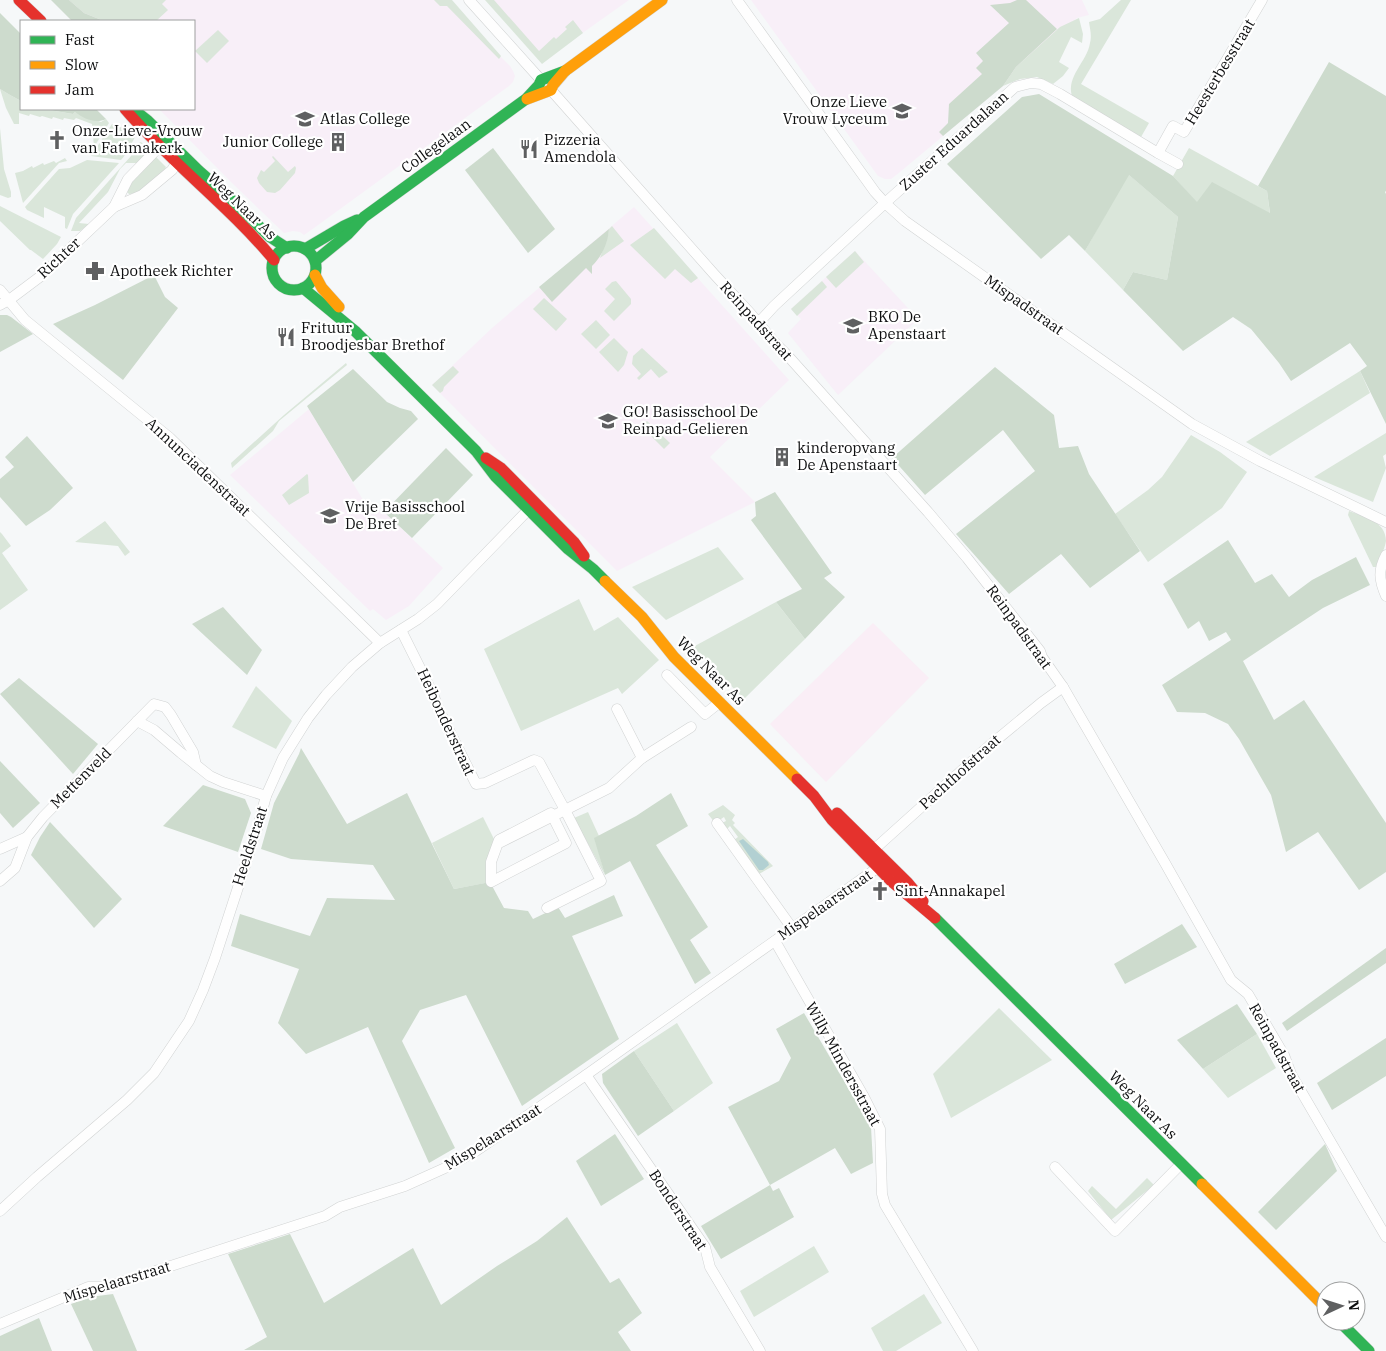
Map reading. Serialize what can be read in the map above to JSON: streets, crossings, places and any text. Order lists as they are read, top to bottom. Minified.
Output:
{"streets":{"main road":["Collegelaan","Weg Naar As"],"street":["Heesterbesstraat","Zuster Eduardalaan","Richter","Mispadstraat","Reinpadstraat","Annunciadenstraat","Heibonderstraat","Pachthofstraat","Mettenveld","Heeldstraat","Mispelaarstraat","Willy Mindersstraat","Bonderstraat"]},"crossings":[["Heesterbesstraat","Zuster Eduardalaan"],["Zuster Eduardalaan","Mispadstraat"],["Zuster Eduardalaan","Reinpadstraat"],["Collegelaan","Weg Naar As"],["Collegelaan","Reinpadstraat"],["Weg Naar As","Richter"],["Weg Naar As","Pachthofstraat"],["Weg Naar As","Heeldstraat"],["Weg Naar As","Mispelaarstraat"],["Richter","Annunciadenstraat"],["Reinpadstraat","Pachthofstraat"],["Annunciadenstraat","Heeldstraat"],["Heibonderstraat","Heeldstraat"],["Mispelaarstraat","Willy Mindersstraat"],["Mispelaarstraat","Bonderstraat"]],"places":{"school or university":["Onze Lieve Vrouw Lyceum","Atlas College","BKO De Apenstaart","GO! Basisschool De Reinpad-Gelieren","Vrije Basisschool De Bret"],"church":["Onze-Lieve-Vrouw van Fatimakerk","Sint-Annakapel"],"building":["Junior College","kinderopvang De Apenstaart"],"restaurant":["Pizzeria Amendola","Frituur Broodjesbar Brethof"],"pharmacy":["Apotheek Richter"]},"legend":["Fast","Slow","Jam"],"north":"right"}
